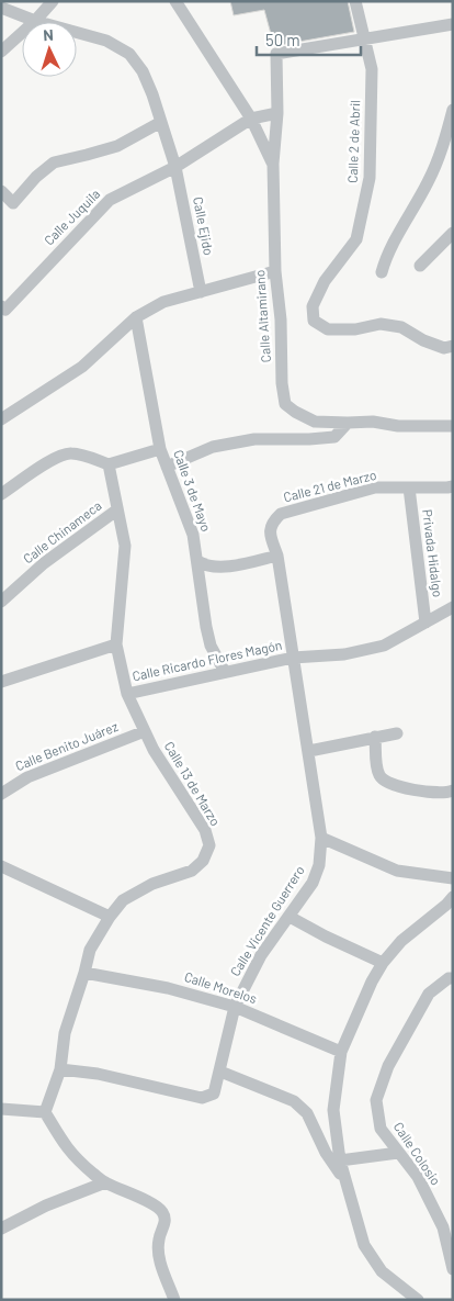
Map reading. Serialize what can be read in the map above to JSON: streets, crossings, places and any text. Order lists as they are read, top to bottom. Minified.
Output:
{"streets":{"street":["Calle 2 de Abril","Calle Juquila","Calle Ejido","Calle Altamirano","Calle 21 de Marzo","Calle 3 de Mayo","Calle Chinameca","Privada Hidalgo","Calle Ricardo Flores Magón","Calle Benito Juárez","Calle 13 de Marzo","Calle Vicente Guerrero","Calle Morelos","Calle Colosio"]},"crossings":[["Calle 2 de Abril","Calle Altamirano"],["Calle Juquila","Calle Ejido"],["Calle Juquila","Calle Altamirano"],["Calle 21 de Marzo","Privada Hidalgo"],["Calle 21 de Marzo","Calle Vicente Guerrero"],["Calle 3 de Mayo","Calle Ricardo Flores Magón"],["Calle Chinameca","Calle 13 de Marzo"],["Privada Hidalgo","Calle Ricardo Flores Magón"],["Calle Ricardo Flores Magón","Calle 13 de Marzo"],["Calle Ricardo Flores Magón","Calle Vicente Guerrero"],["Calle Benito Juárez","Calle 13 de Marzo"],["Calle 13 de Marzo","Calle Vicente Guerrero"],["Calle 13 de Marzo","Calle Morelos"],["Calle Vicente Guerrero","Calle Morelos"]],"scale_bar":"50 m","north":"top"}
